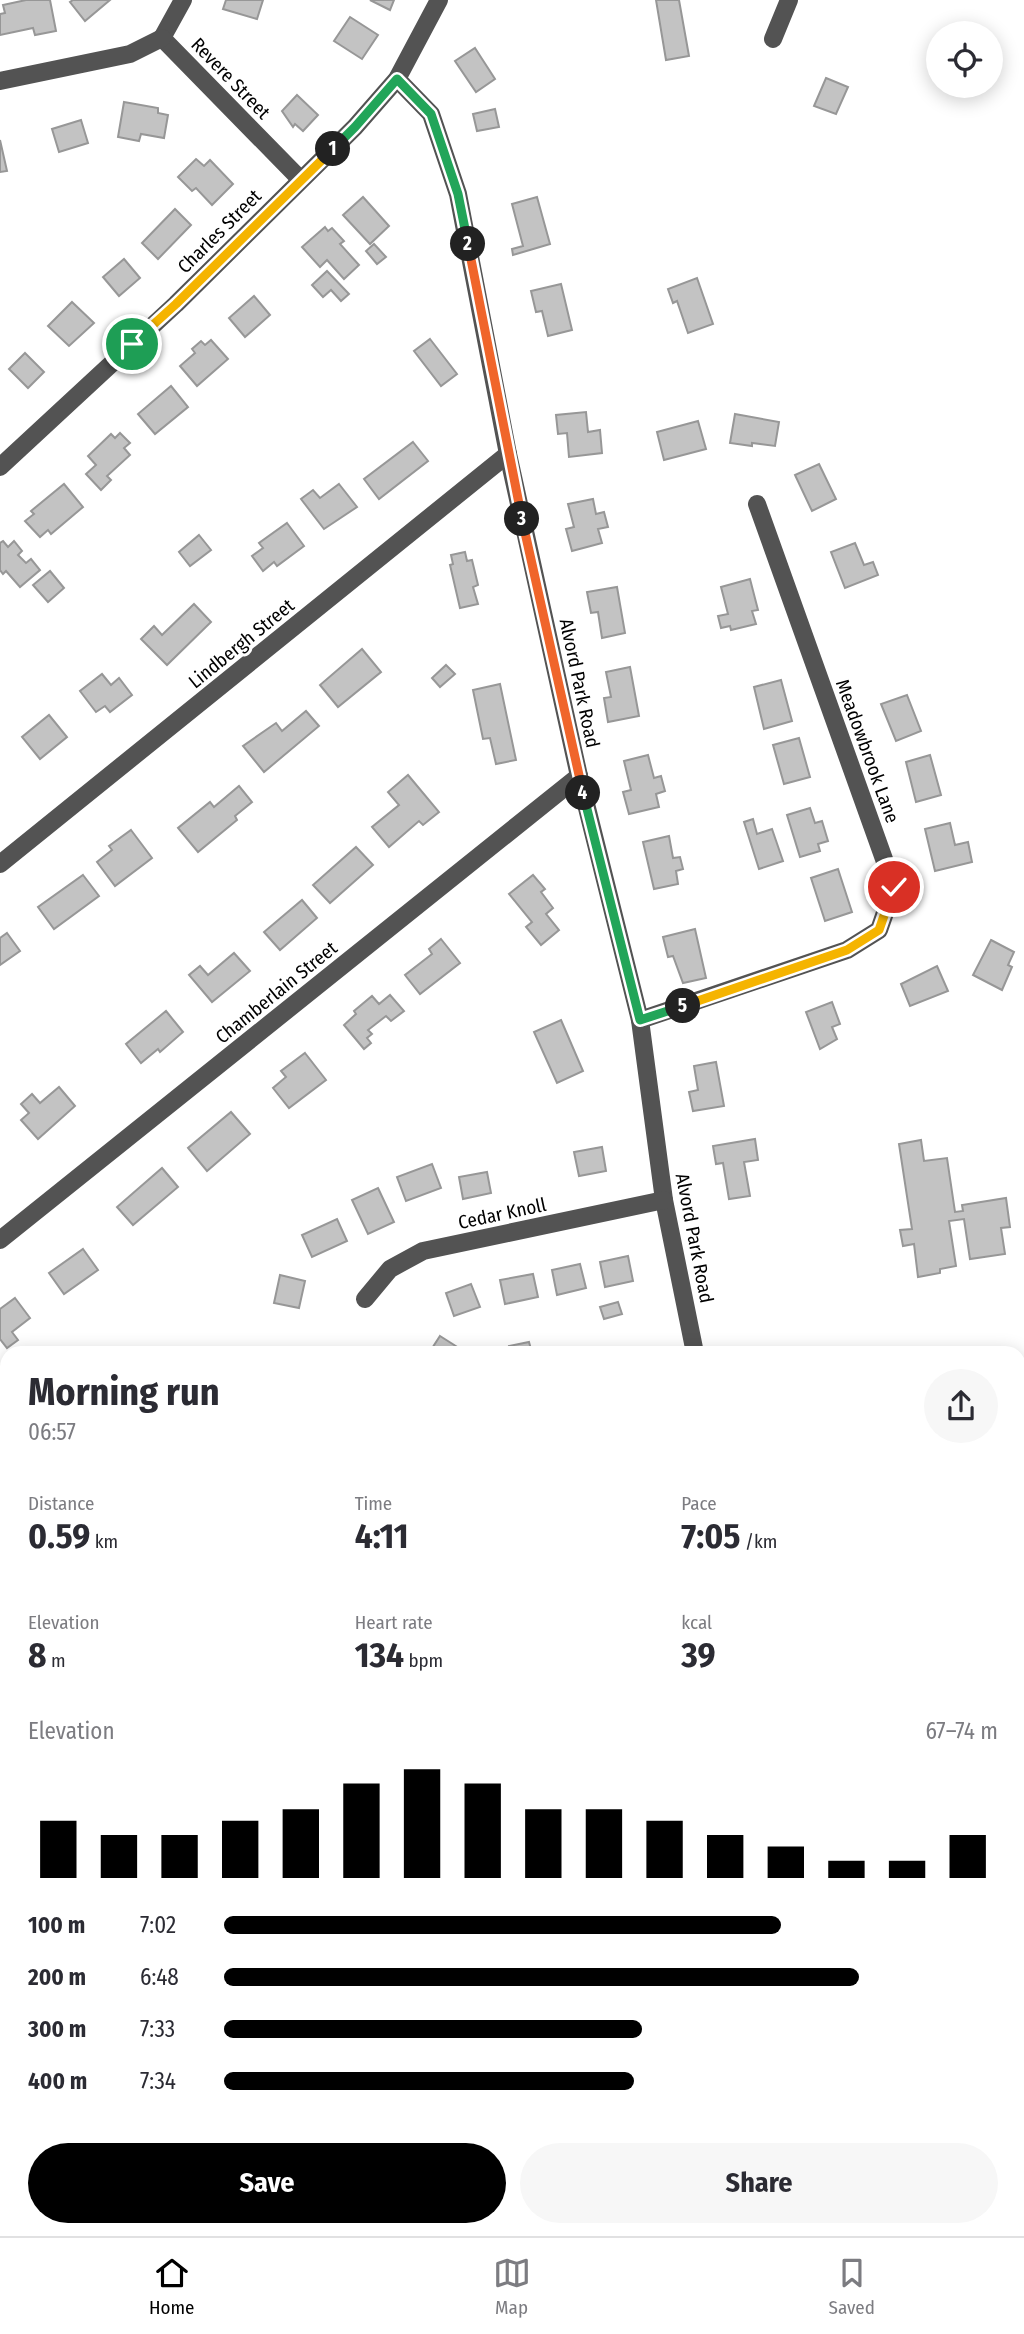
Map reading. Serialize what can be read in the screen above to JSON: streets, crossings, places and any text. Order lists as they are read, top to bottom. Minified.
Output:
{"streets":{"street":["Revere Street","Charles Street","Lindbergh Street","Alvord Park Road","Meadowbrook Lane","Chamberlain Street","Cedar Knoll"]},"crossings":[["Revere Street","Charles Street"],["Charles Street","Alvord Park Road"],["Lindbergh Street","Alvord Park Road"],["Alvord Park Road","Meadowbrook Lane"],["Alvord Park Road","Chamberlain Street"],["Alvord Park Road","Cedar Knoll"]],"page":{"pins":["1","2","3","4","5"],"heading":["Morning run","06:57"],"stats":[["Distance","0.59 km"],["Time","4:11"],["Pace","7:05 /km"],["Elevation","8 m"],["Heart rate","134 bpm"],["kcal","39"]],"chart":["Elevation","67–74 m"],"list":[{"name":"100 m","note":"7:02"},{"name":"200 m","note":"6:48"},{"name":"300 m","note":"7:33"},{"name":"400 m","note":"7:34"}],"buttons":["Save","Share"],"tabs":["Home","Map","Saved"]}}
